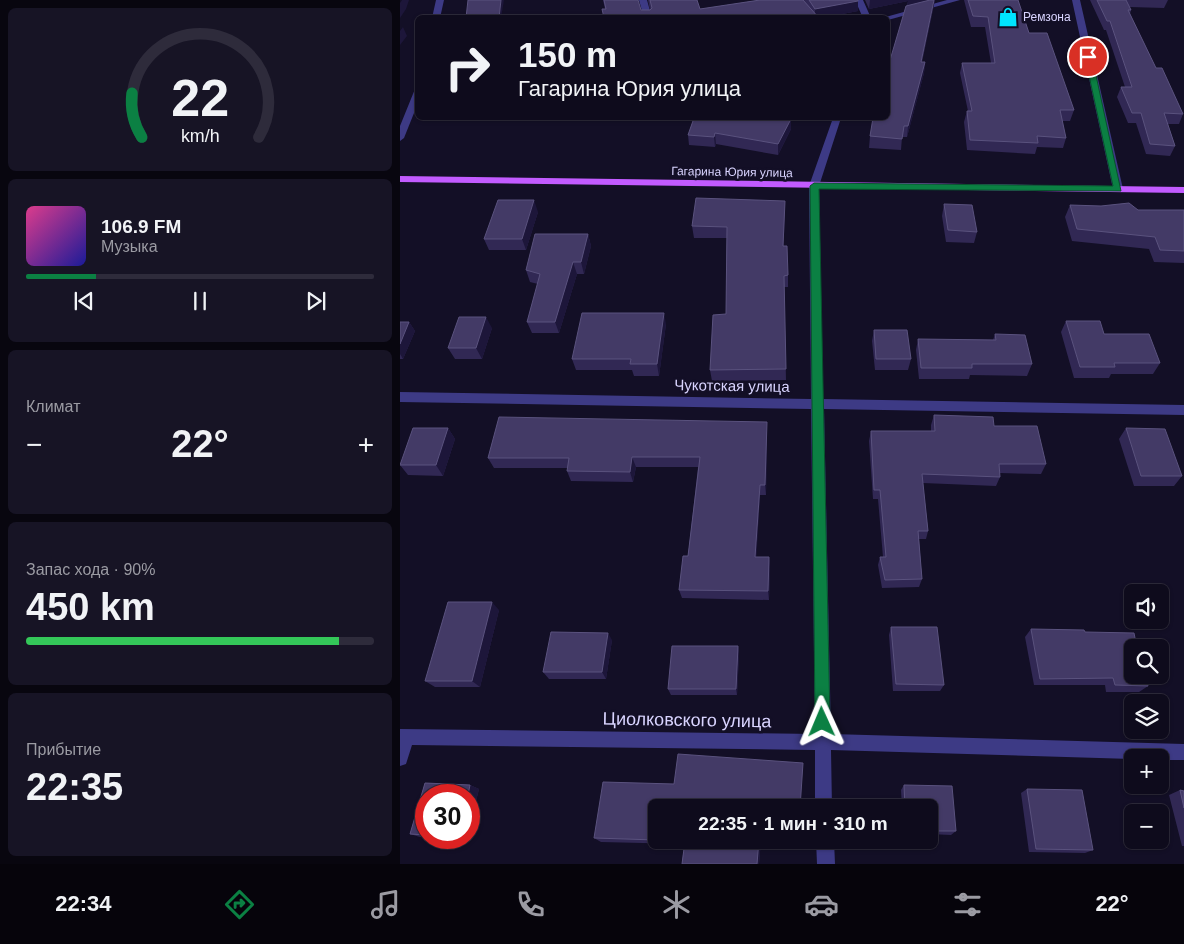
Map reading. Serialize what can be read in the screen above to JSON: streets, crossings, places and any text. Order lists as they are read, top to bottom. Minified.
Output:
{"streets":{"main road":["Гагарина Юрия улица"],"street":["Чукотская улица","Циолковского улица"]},"places":{"shop":["Ремзона"]},"page":{"turn":["150 m","Гагарина Юрия улица"],"song":["106.9 FM","Музыка"],"tile":["Климат",["Запас хода · 90%","450 km"],["Прибытие","22:35"]],"heat":["−","22°","+"],"map_buttons":["+","−"],"limit":"30","trip":"22:35 · 1 мин · 310 m","tabs":["22:34","22°"],"gauge":["22","km/h"]}}
